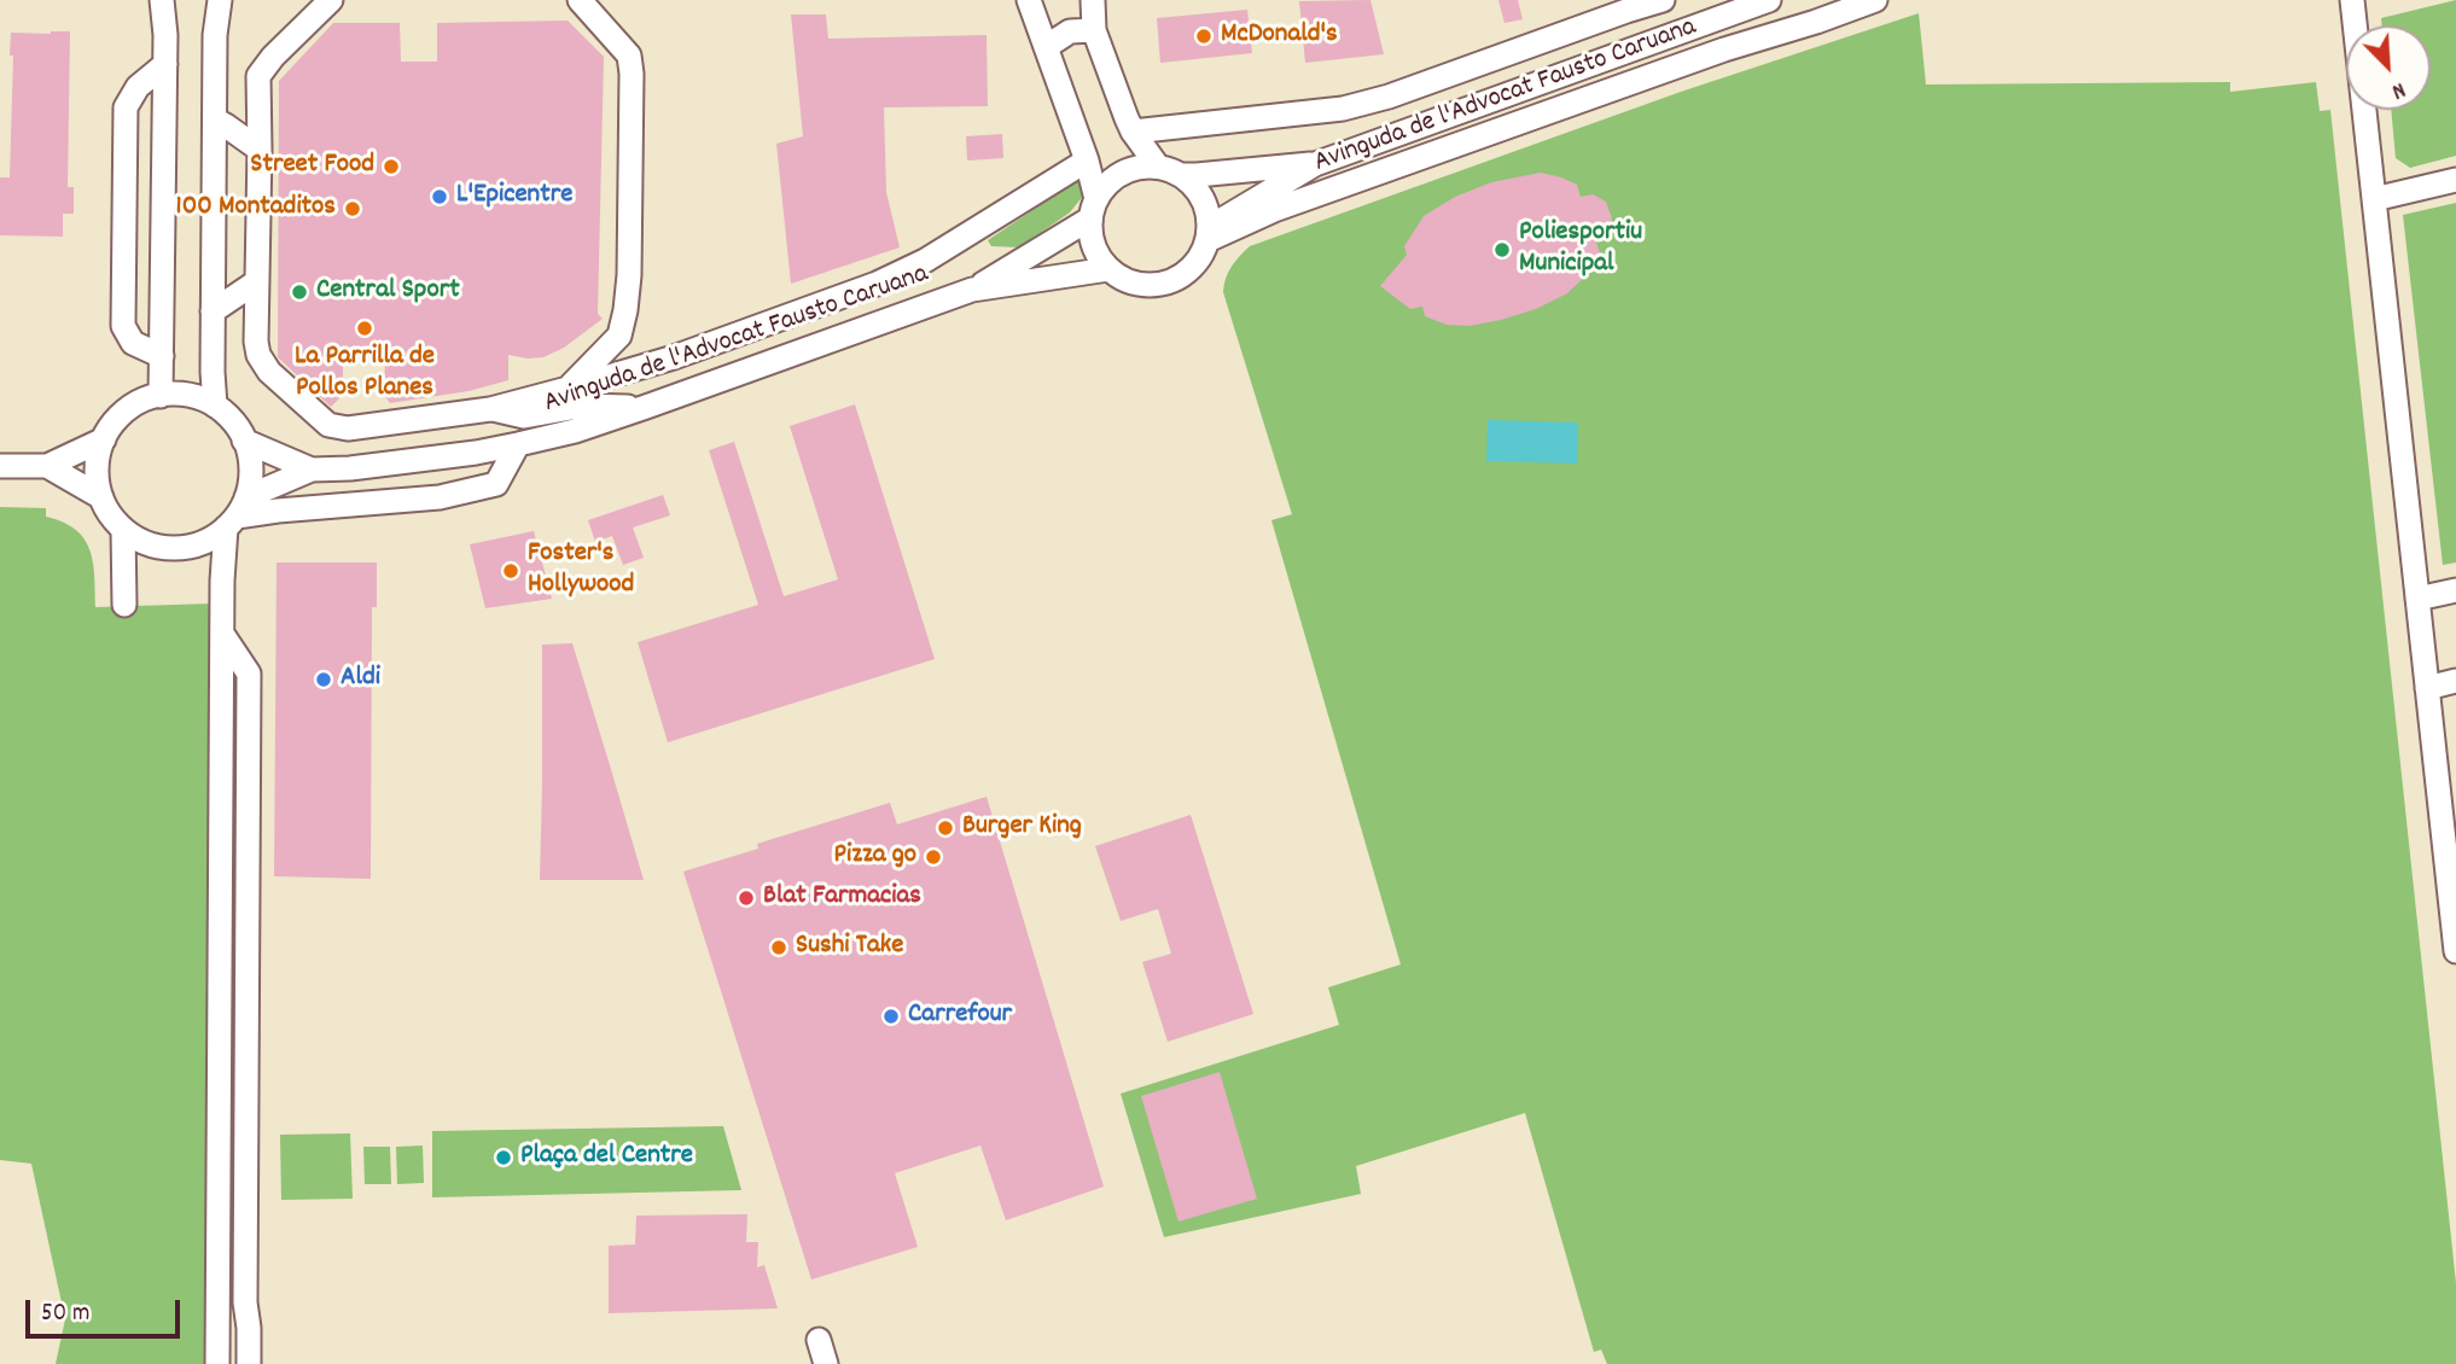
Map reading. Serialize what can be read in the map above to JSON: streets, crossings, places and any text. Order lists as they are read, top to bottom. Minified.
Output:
{"streets":{"street":["Avinguda de l'Advocat Fausto Caruana"]},"places":["McDonald's","Street Food","L'Epicentre","100 Montaditos","Poliesportiu Municipal","Central Sport","La Parrilla de Pollos Planes","Foster's Hollywood","Aldi","Burger King","Pizza go","Blat Farmacias","Sushi Take","Carrefour","Plaça del Centre"],"scale_bar":"50 m","north":"bottom right"}
